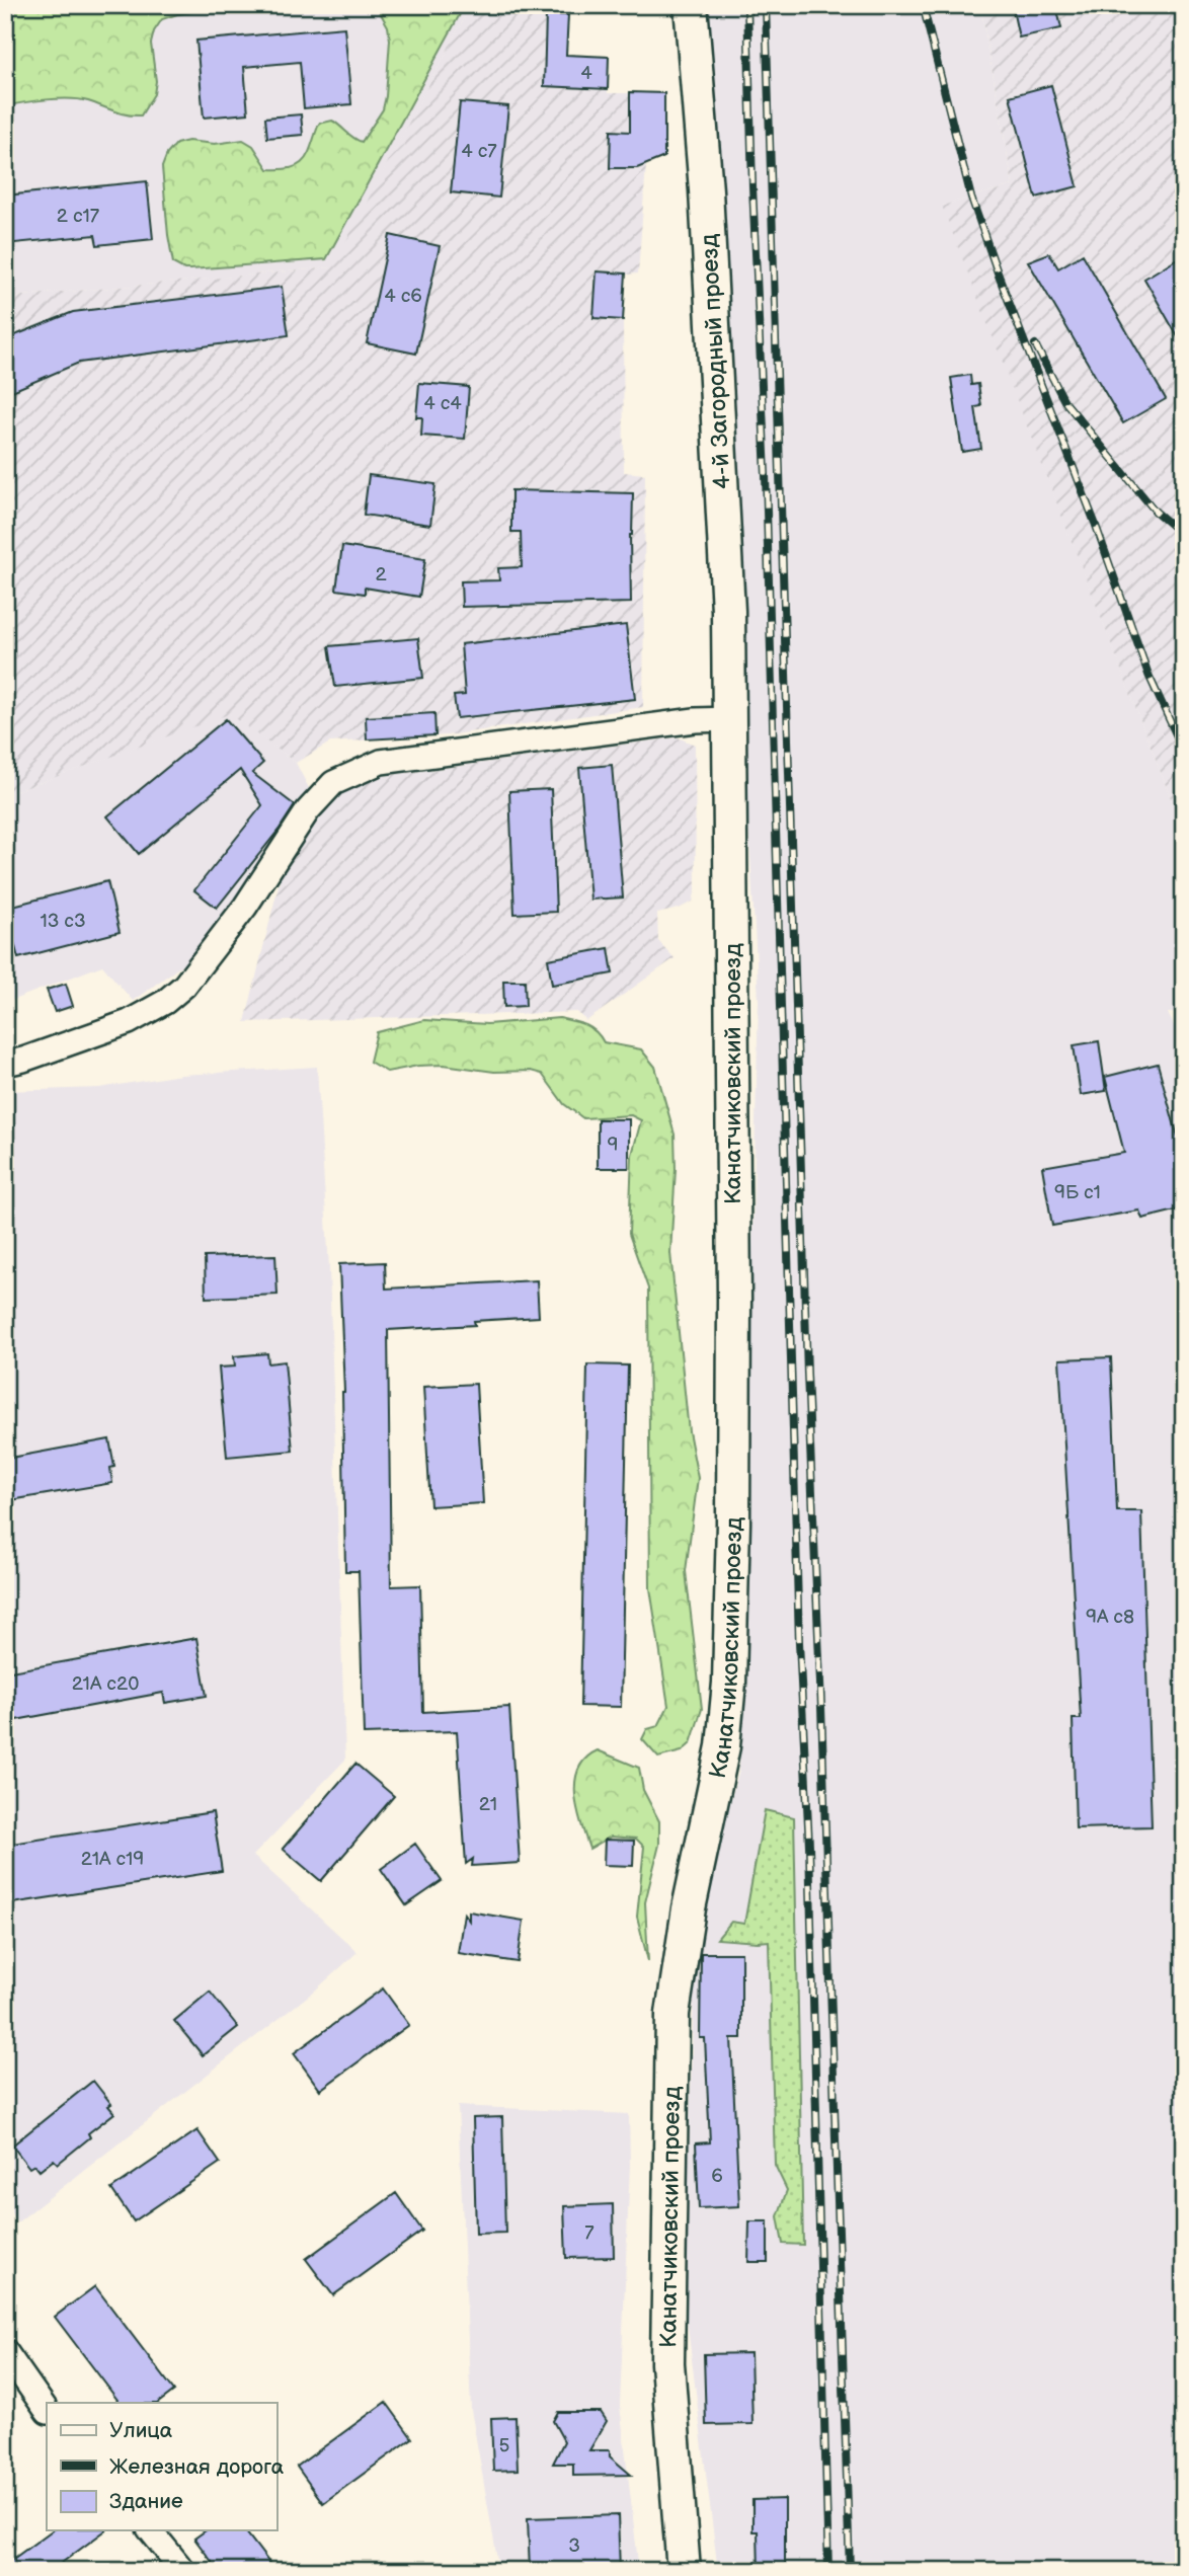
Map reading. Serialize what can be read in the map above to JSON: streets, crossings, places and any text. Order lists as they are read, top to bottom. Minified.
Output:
{"streets":{"street":["4-й Загородный проезд","Канатчиковский проезд"]},"crossings":[["4-й Загородный проезд","Канатчиковский проезд"]],"house_numbers":["4","4 с7","2 с17","4 с6","4 с4","2","13 с3","9","9Б с1","9А с8","21А с20","21","21А с19","6","7","5","3"],"legend":["Улица","Железная дорога","Здание"]}
